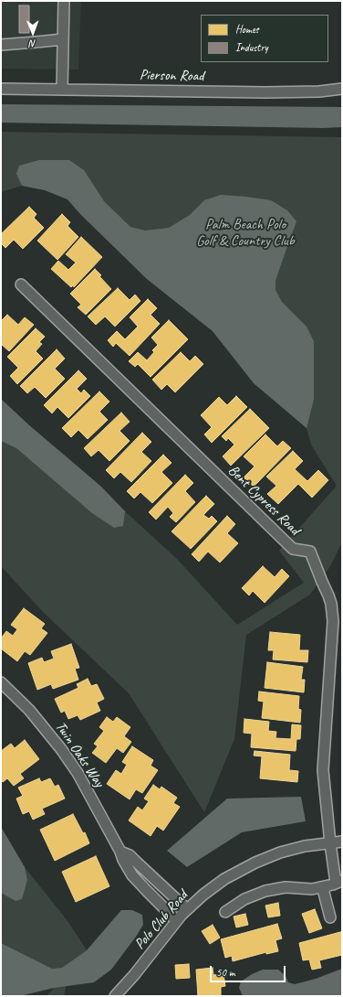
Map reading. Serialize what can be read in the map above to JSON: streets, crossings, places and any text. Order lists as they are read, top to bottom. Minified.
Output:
{"streets":{"street":["Pierson Road","Bent Cypress Road","Twin Oaks Way","Polo Club Road"]},"crossings":[["Bent Cypress Road","Polo Club Road"],["Twin Oaks Way","Polo Club Road"]],"parks":["Palm Beach Polo Golf & Country Club"],"legend":["Homes","Industry"],"scale_bar":"50 m","north":"bottom"}
